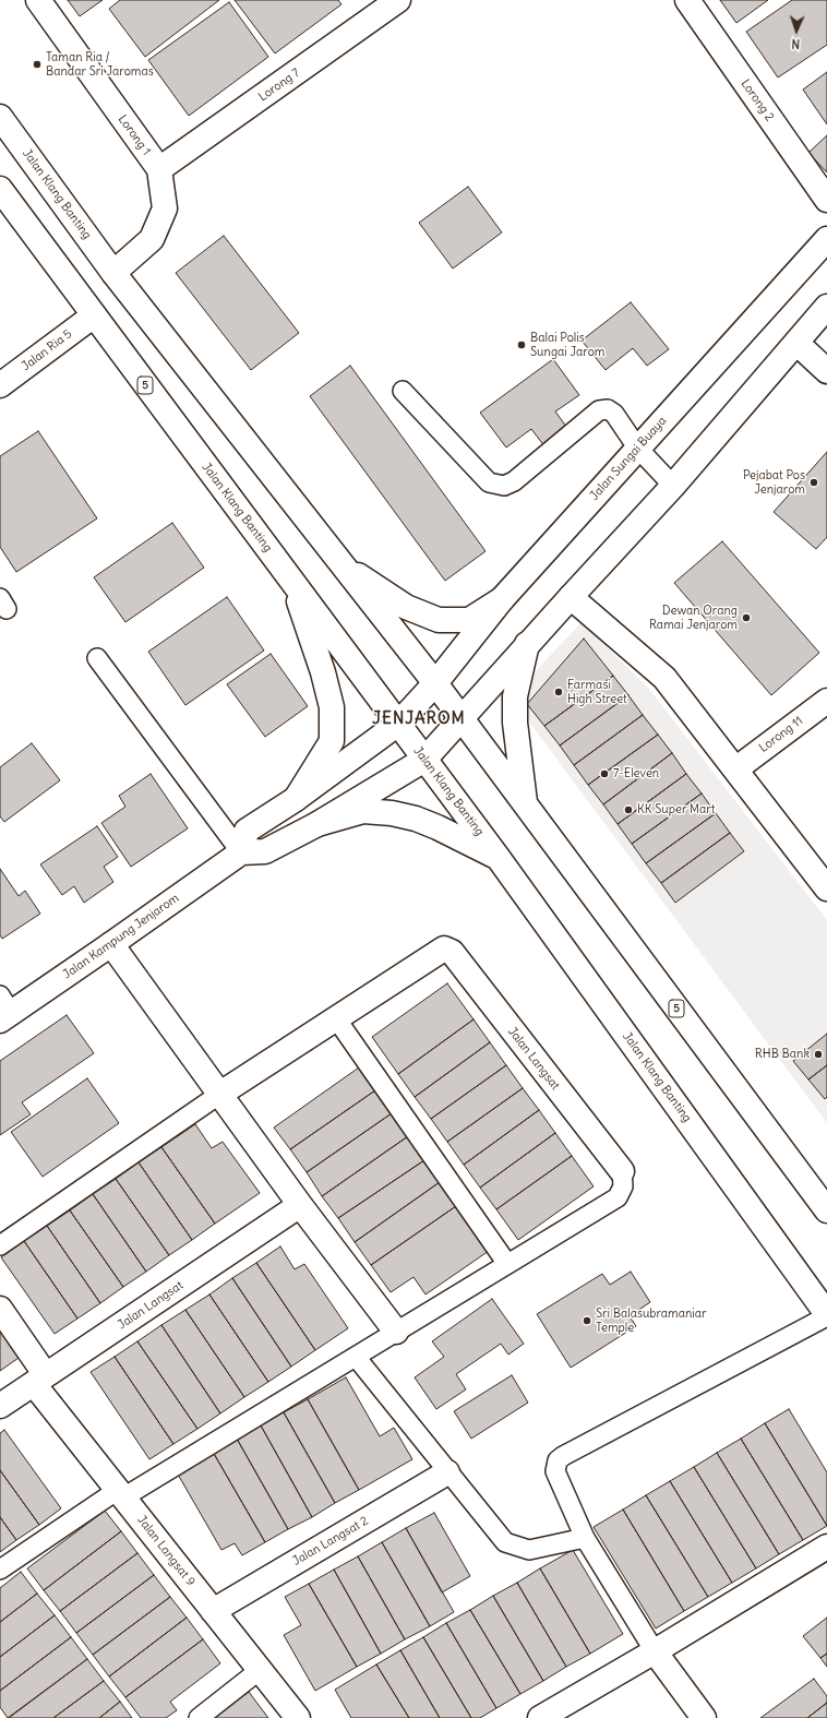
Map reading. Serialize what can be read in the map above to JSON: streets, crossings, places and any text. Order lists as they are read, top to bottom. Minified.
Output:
{"streets":{"main road":["Lorong 7","Lorong 2","Lorong 1","Jalan Klang Banting","Jalan Ria 5","5","Jalan Sungai Buaya","Lorong 11","Jalan Kampung Jenjarom","Jalan Langsat","Jalan Langsat 2","Jalan Langsat 9"]},"crossings":[["Lorong 7","Lorong 1"],["Lorong 1","Jalan Klang Banting"],["Jalan Klang Banting","Jalan Ria 5"],["Jalan Klang Banting","Jalan Sungai Buaya"],["Jalan Langsat","Jalan Langsat 9"],["Jalan Langsat 2","Jalan Langsat 9"]],"districts":["JENJAROM"],"places":["Taman Ria / Bandar Sri Jaromas","Balai Polis Sungai Jarom","Pejabat Pos Jenjarom","Dewan Orang Ramai Jenjarom","Farmasi High Street","7-Eleven","KK Super Mart","RHB Bank","Sri Balasubramaniar Temple"],"north":"bottom"}
